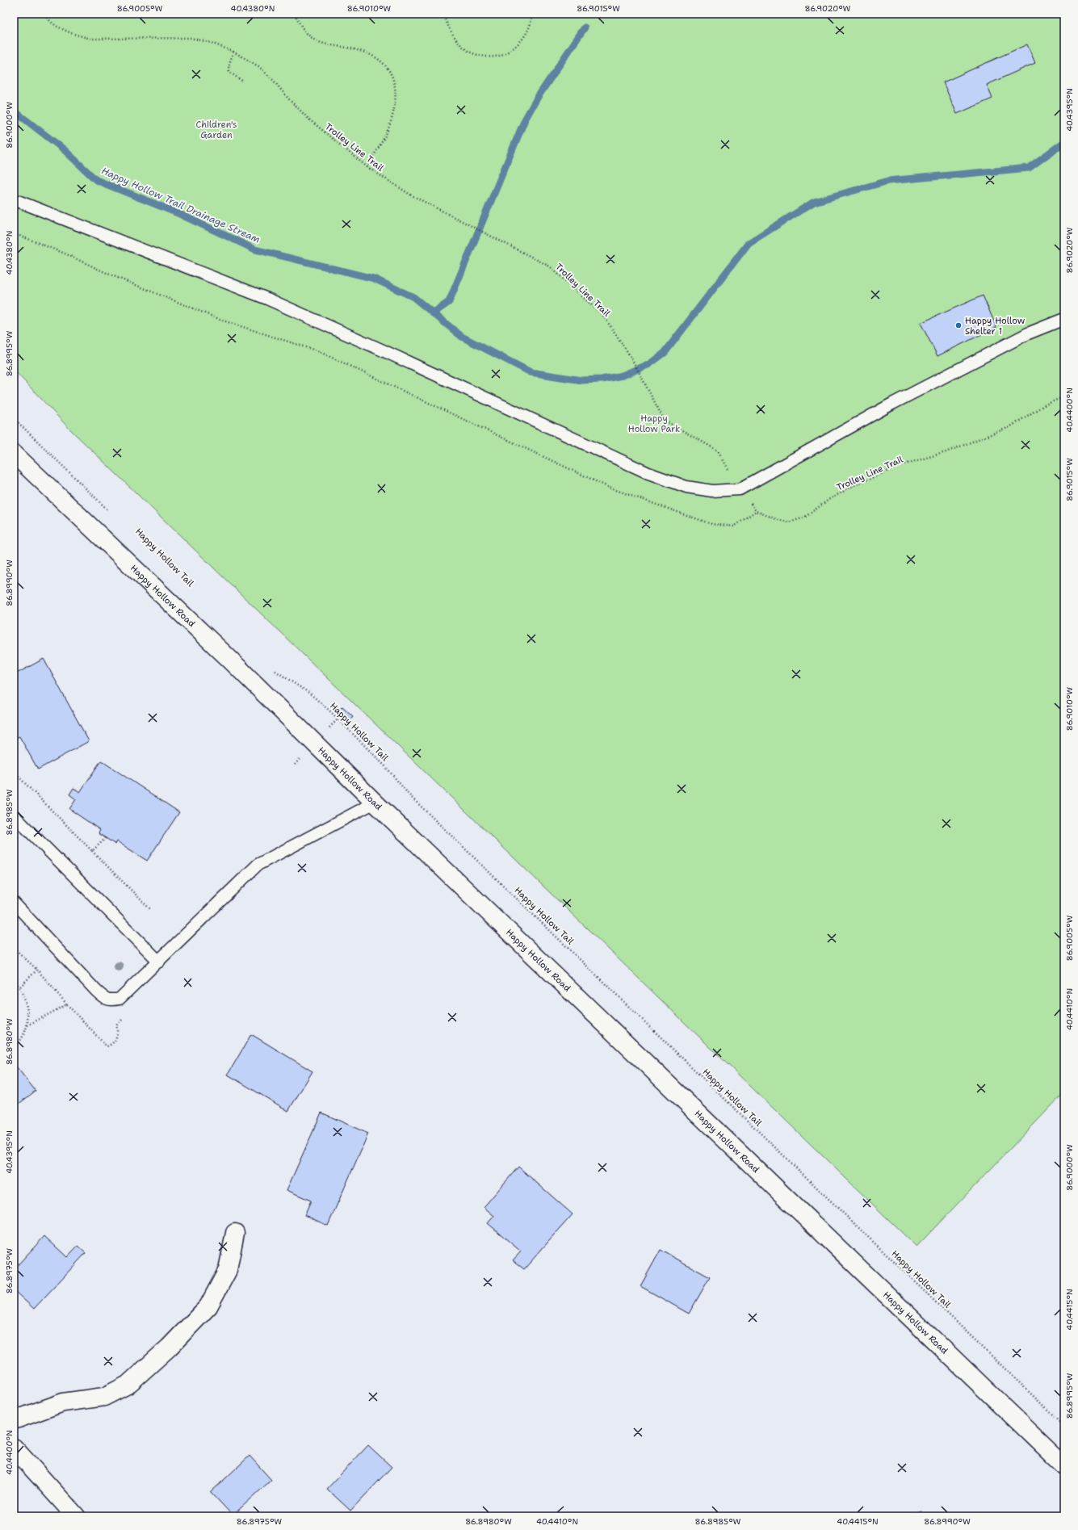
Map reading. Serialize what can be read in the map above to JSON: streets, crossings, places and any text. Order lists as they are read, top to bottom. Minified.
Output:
{"streets":{"main road":["Happy Hollow Road"],"path":["Trolley Line Trail","Happy Hollow Tail"]},"water":["Happy Hollow Trail Drainage Stream"],"parks":["Children's Garden","Happy Hollow Park"],"places":["Happy Hollow Shelter 1"],"coordinates":["86.9005°W","40.4380°N","86.9010°W","86.9015°W","86.9020°W","40.4395°N","86.9000°W","86.8995°W","40.4400°N","86.8990°W","86.8985°W","40.4410°N","86.8980°W","86.8975°W","40.4415°N"]}
